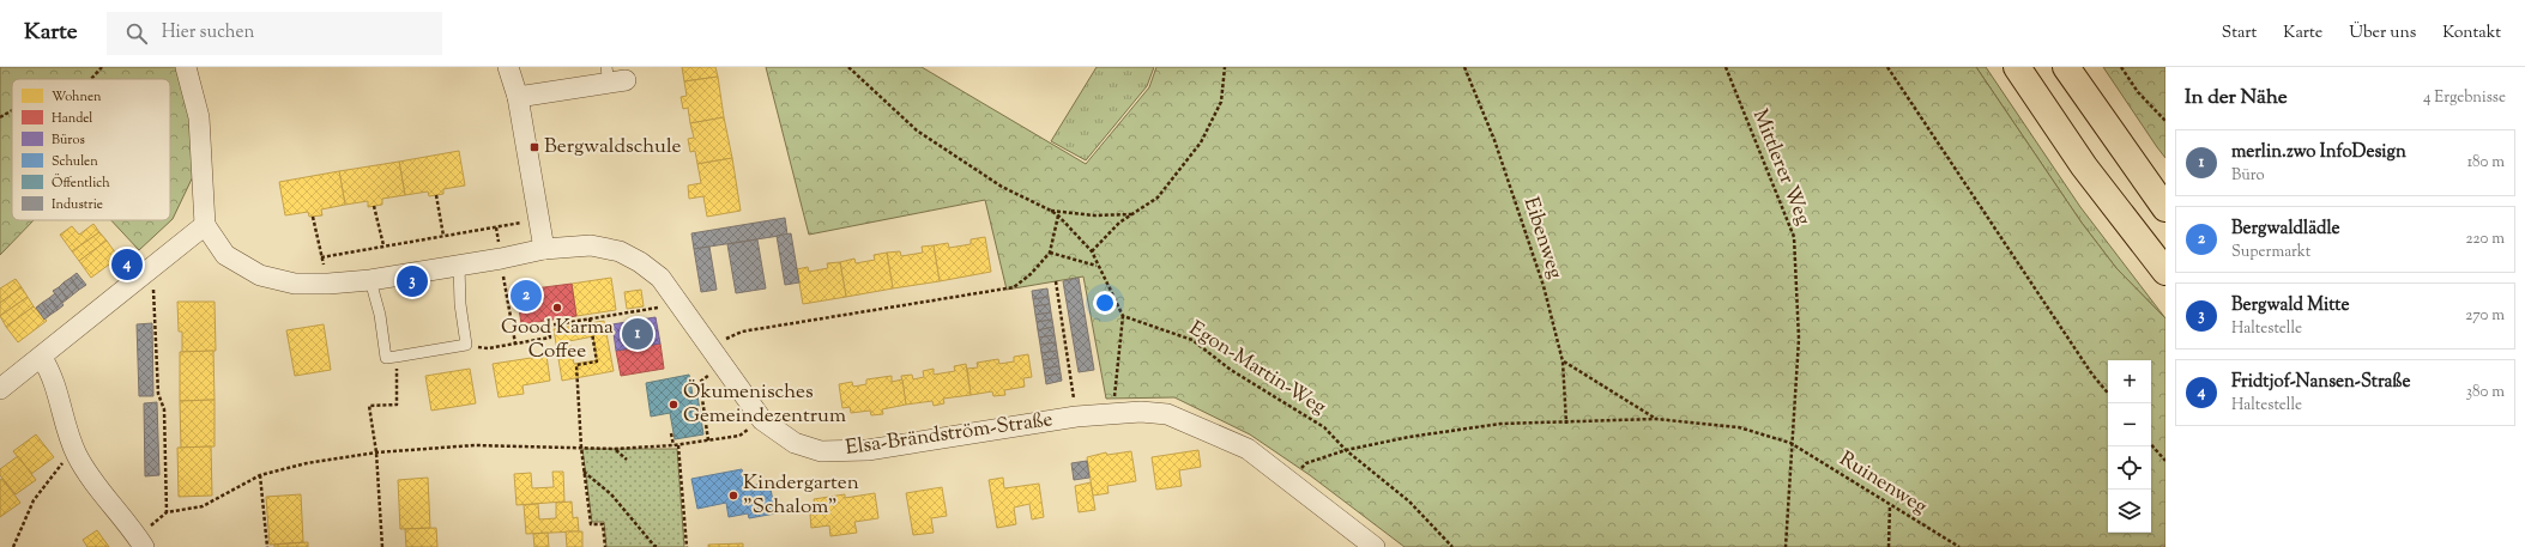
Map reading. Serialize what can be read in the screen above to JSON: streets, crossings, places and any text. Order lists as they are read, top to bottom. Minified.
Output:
{"streets":{"street":["Elsa-Brändström-Straße"],"path":["Mittlerer Weg","Eibenweg","Egon-Martin-Weg","Ruinenweg"]},"crossings":[["Mittlerer Weg","Ruinenweg"],["Eibenweg","Ruinenweg"],["Egon-Martin-Weg","Ruinenweg"],["Elsa-Brändström-Straße","Ruinenweg"]],"places":{"transit":["Bergwaldschule"],"other":["Good Karma Coffee","Ökumenisches Gemeindezentrum","Kindergarten \"Schalom\""]},"legend":["Wohnen","Handel","Büros","Schulen","Öffentlich","Industrie"],"page":{"header":"Karte","search":"Hier suchen","nav":["Start","Karte","Über uns","Kontakt"],"heading":["In der Nähe","4 Ergebnisse"],"list":[{"mark":"1","name":"merlin.zwo InfoDesign","note":"Büro","value":"180 m"},{"mark":"2","name":"Bergwaldlädle","note":"Supermarkt","value":"220 m"},{"mark":"3","name":"Bergwald Mitte","note":"Haltestelle","value":"270 m"},{"mark":"4","name":"Fridtjof-Nansen-Straße","note":"Haltestelle","value":"380 m"}],"pins":["4","3","2","1"],"map_buttons":["+","−"]}}
